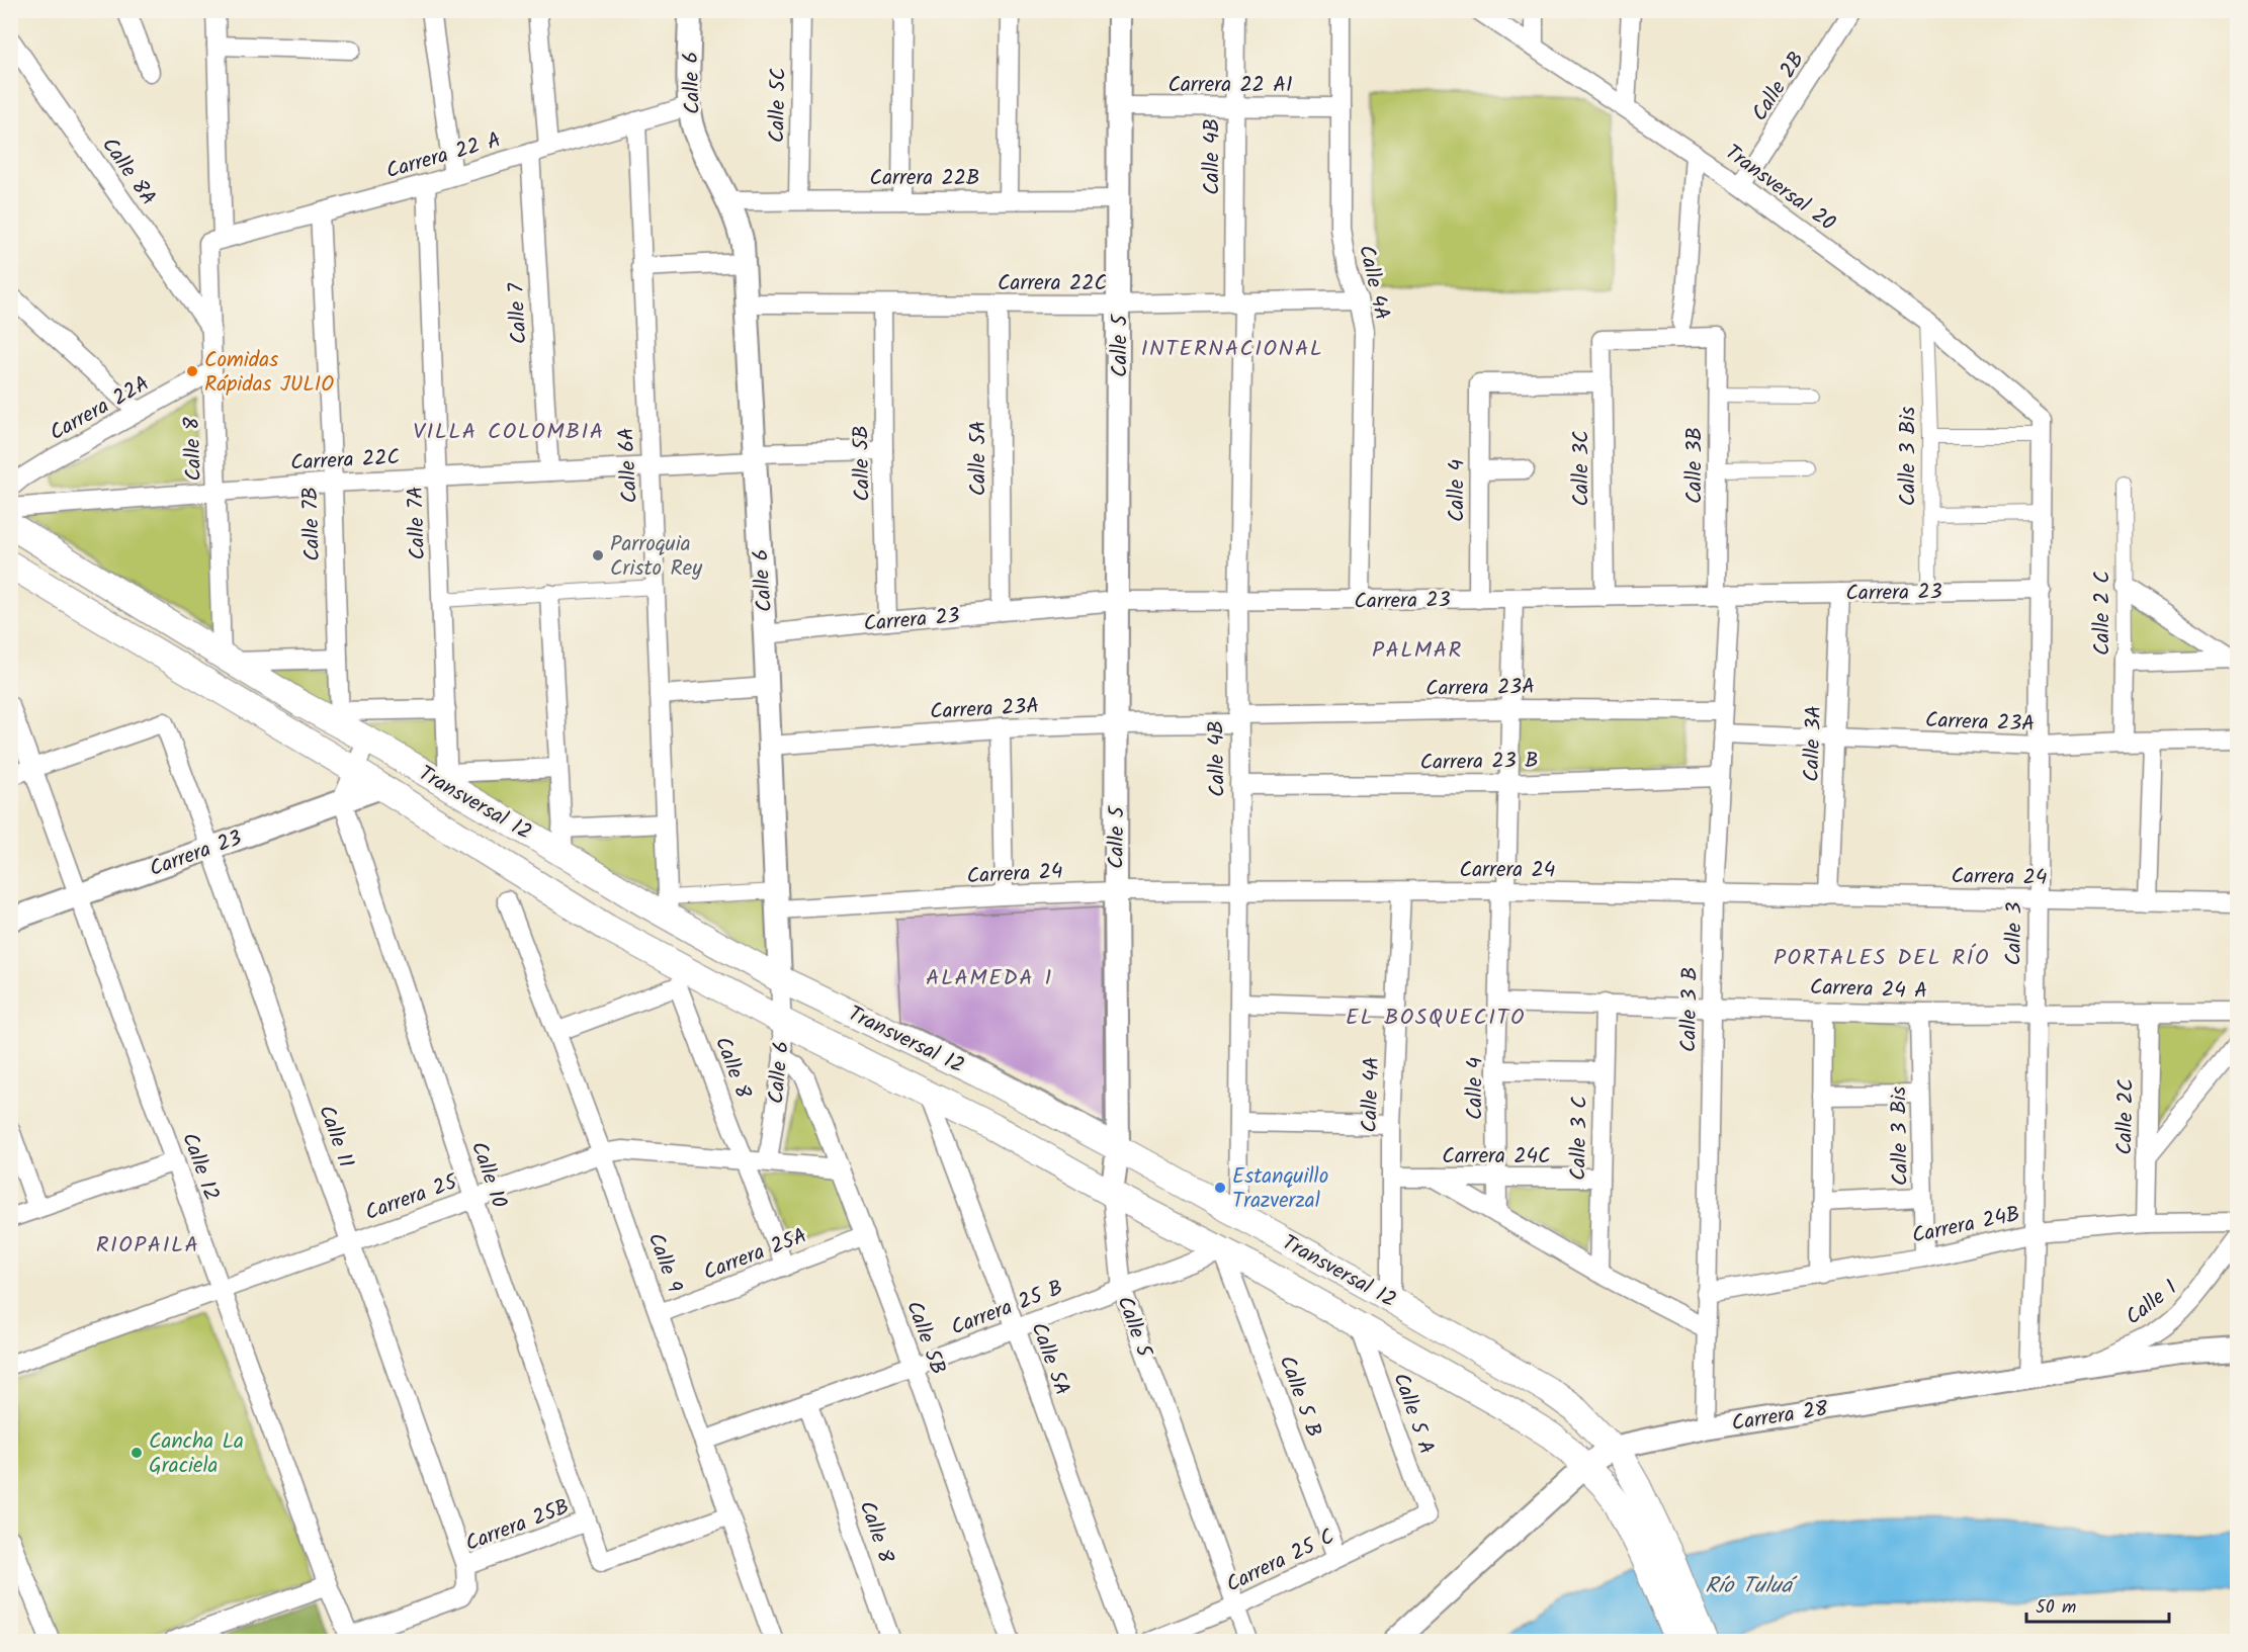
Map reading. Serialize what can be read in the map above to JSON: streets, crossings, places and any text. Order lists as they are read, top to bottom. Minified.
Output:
{"streets":{"main road":["Transversal 12"],"street":["Calle 6","Carrera 22 A1","Calle 2B","Calle 5C","Carrera 22 A","Calle 4B","Calle 8A","Carrera 22B","Transversal 20","Carrera 22C","Calle 4A","Calle 7","Calle 5","Carrera 22A","Calle 8","Calle 3 Bis","Calle 5A","Calle 5B","Calle 6A","Calle 3B","Calle 3C","Calle 4","Calle 7A","Calle 7B","Carrera 23","Calle 2 C","Carrera 23A","Calle 3A","Carrera 23 B","Carrera 24","Calle 3","Carrera 24 A","Calle 3 B","Calle 2C","Calle 11","Calle 3 C","Carrera 24C","Calle 12","Calle 10","Carrera 25","Carrera 24B","Carrera 25A","Calle 9","Calle 1","Carrera 25 B","Calle 5 B","Calle 5 A","Carrera 28","Carrera 25B","Carrera 25 C"]},"crossings":[["Calle 6","Carrera 22 A"],["Calle 6","Carrera 22B"],["Calle 6","Carrera 22C"],["Calle 6","Calle 5B"],["Calle 6","Carrera 23"],["Calle 6","Carrera 23A"],["Calle 6","Transversal 12"],["Calle 6","Carrera 24"],["Calle 6","Carrera 25"],["Carrera 22 A1","Calle 4B"],["Carrera 22 A1","Calle 4A"],["Carrera 22 A1","Calle 5"],["Calle 2B","Transversal 20"],["Calle 5C","Carrera 22B"],["Carrera 22 A","Calle 7"],["Carrera 22 A","Calle 8"],["Carrera 22 A","Calle 6A"],["Carrera 22 A","Calle 7A"],["Carrera 22 A","Calle 7B"],["Calle 4B","Carrera 22C"],["Calle 4B","Carrera 23"],["Calle 4B","Carrera 23A"],["Calle 4B","Carrera 23 B"],["Calle 4B","Transversal 12"],["Calle 4B","Carrera 24"],["Calle 8A","Calle 8"],["Carrera 22B","Calle 5"],["Transversal 20","Calle 3 Bis"],["Transversal 20","Calle 3"],["Carrera 22C","Calle 4A"],["Carrera 22C","Calle 7"],["Carrera 22C","Calle 5"],["Carrera 22C","Calle 8"],["Carrera 22C","Calle 5A"],["Carrera 22C","Calle 5B"],["Carrera 22C","Calle 6A"],["Carrera 22C","Calle 7A"],["Carrera 22C","Calle 7B"],["Calle 4A","Carrera 23"],["Calle 4A","Transversal 12"],["Calle 4A","Carrera 24"],["Calle 4A","Carrera 24C"],["Calle 5","Carrera 23"],["Calle 5","Carrera 23A"],["Calle 5","Transversal 12"],["Calle 5","Carrera 24"],["Calle 5","Carrera 25 B"],["Calle 5","Carrera 25 C"],["Carrera 22A","Calle 8"],["Calle 8","Transversal 12"],["Calle 8","Carrera 25"],["Calle 8","Carrera 25A"],["Calle 8","Calle 9"],["Calle 8","Carrera 25 B"],["Calle 3 Bis","Carrera 23"],["Calle 3 Bis","Carrera 24 A"],["Calle 3 Bis","Carrera 24B"],["Calle 5A","Carrera 23"],["Calle 5A","Transversal 12"],["Calle 5A","Carrera 25 B"],["Calle 5B","Carrera 23"],["Calle 5B","Carrera 25"],["Calle 5B","Carrera 25A"],["Calle 5B","Carrera 25 B"],["Calle 6A","Transversal 12"],["Calle 3B","Calle 3C"],["Calle 3B","Carrera 23"],["Calle 3B","Calle 3 B"],["Calle 3C","Calle 4"],["Calle 3C","Carrera 23"],["Calle 4","Carrera 23"],["Calle 4","Carrera 23A"],["Calle 4","Carrera 23 B"],["Calle 4","Carrera 24"],["Calle 4","Carrera 24 A"],["Calle 4","Carrera 24C"],["Calle 7A","Transversal 12"],["Calle 7B","Transversal 12"],["Carrera 23","Calle 3A"],["Carrera 23","Transversal 12"],["Carrera 23","Calle 3"],["Carrera 23","Calle 3 B"],["Carrera 23","Calle 11"],["Carrera 23","Calle 12"],["Carrera 23","Calle 10"],["Calle 2 C","Carrera 23A"],["Carrera 23A","Calle 3A"],["Carrera 23A","Calle 3"],["Carrera 23A","Calle 3 B"],["Calle 3A","Carrera 24"],["Carrera 23 B","Calle 3 B"],["Transversal 12","Carrera 25 B"],["Transversal 12","Calle 5 B"],["Transversal 12","Calle 5 A"],["Transversal 12","Carrera 28"],["Carrera 24","Calle 3"],["Carrera 24","Calle 3 B"],["Calle 3","Carrera 24 A"],["Calle 3","Carrera 24B"],["Calle 3","Carrera 28"],["Carrera 24 A","Calle 3 B"],["Carrera 24 A","Calle 2C"],["Carrera 24 A","Calle 3 C"],["Calle 3 B","Carrera 24B"],["Calle 3 B","Carrera 28"],["Calle 2C","Carrera 24B"],["Calle 11","Calle 12"],["Calle 11","Carrera 25"],["Calle 11","Carrera 25B"],["Calle 3 C","Carrera 24C"],["Calle 12","Carrera 25"],["Calle 12","Carrera 25B"],["Calle 10","Carrera 25"],["Calle 10","Calle 9"],["Calle 10","Carrera 25B"],["Carrera 25","Calle 9"],["Carrera 25A","Calle 9"],["Calle 9","Carrera 25 B"],["Calle 1","Carrera 28"],["Carrera 25 B","Calle 5 B"],["Calle 5 B","Carrera 25 C"],["Calle 5 A","Carrera 25 C"]],"districts":["INTERNACIONAL","VILLA COLOMBIA","PALMAR","PORTALES DEL RÍO","ALAMEDA 1","EL BOSQUECITO","RIOPAILA"],"water":["Río Tuluá"],"places":["Comidas Rápidas JULIO","Parroquia Cristo Rey","Estanquillo Trazverzal","Cancha La Graciela"],"scale_bar":"50 m"}
